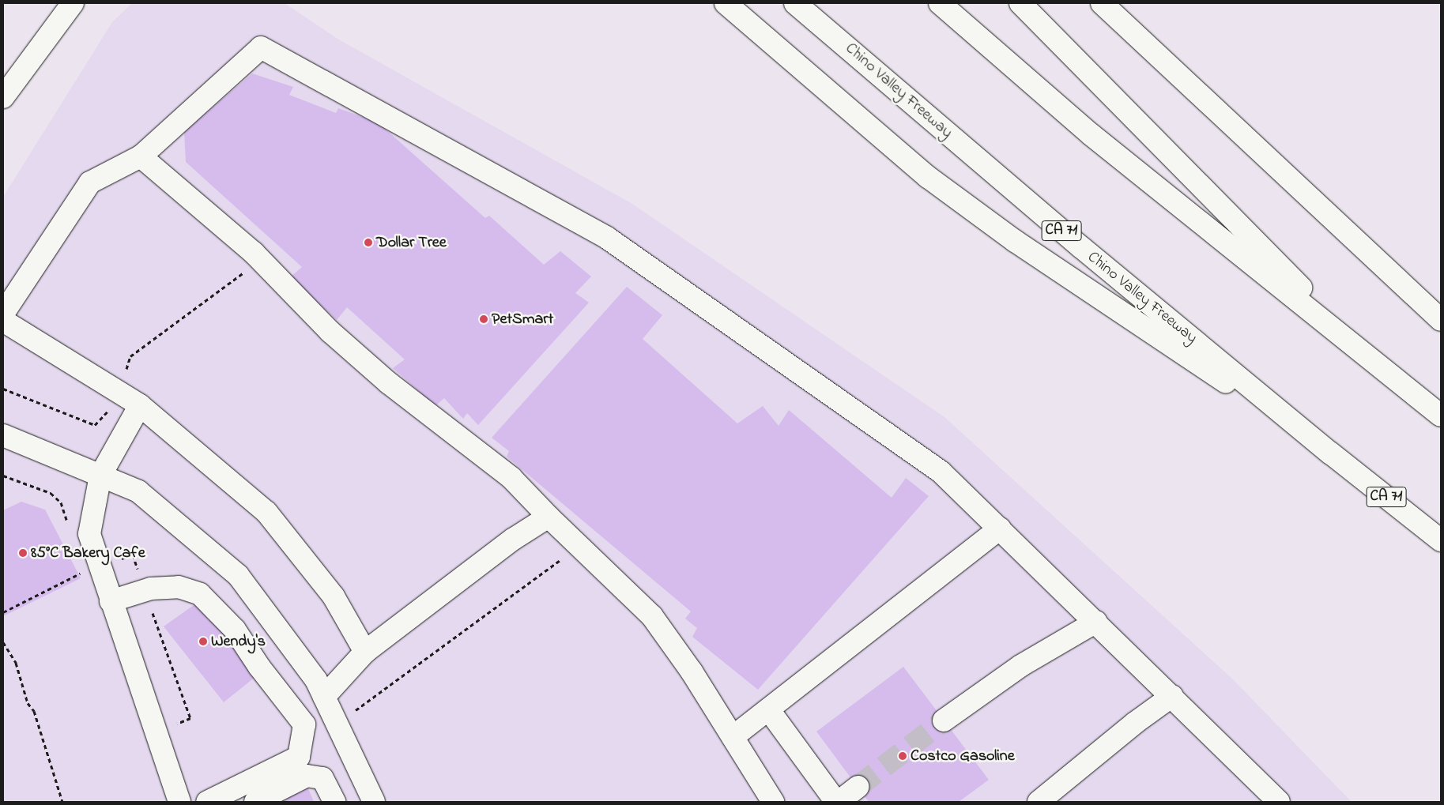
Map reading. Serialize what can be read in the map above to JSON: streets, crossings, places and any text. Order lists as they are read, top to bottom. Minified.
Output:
{"streets":{"main road":["Chino Valley Freeway","CA 71"]},"places":["Dollar Tree","PetSmart","85°C Bakery Cafe","Wendy's","Costco Gasoline"]}
